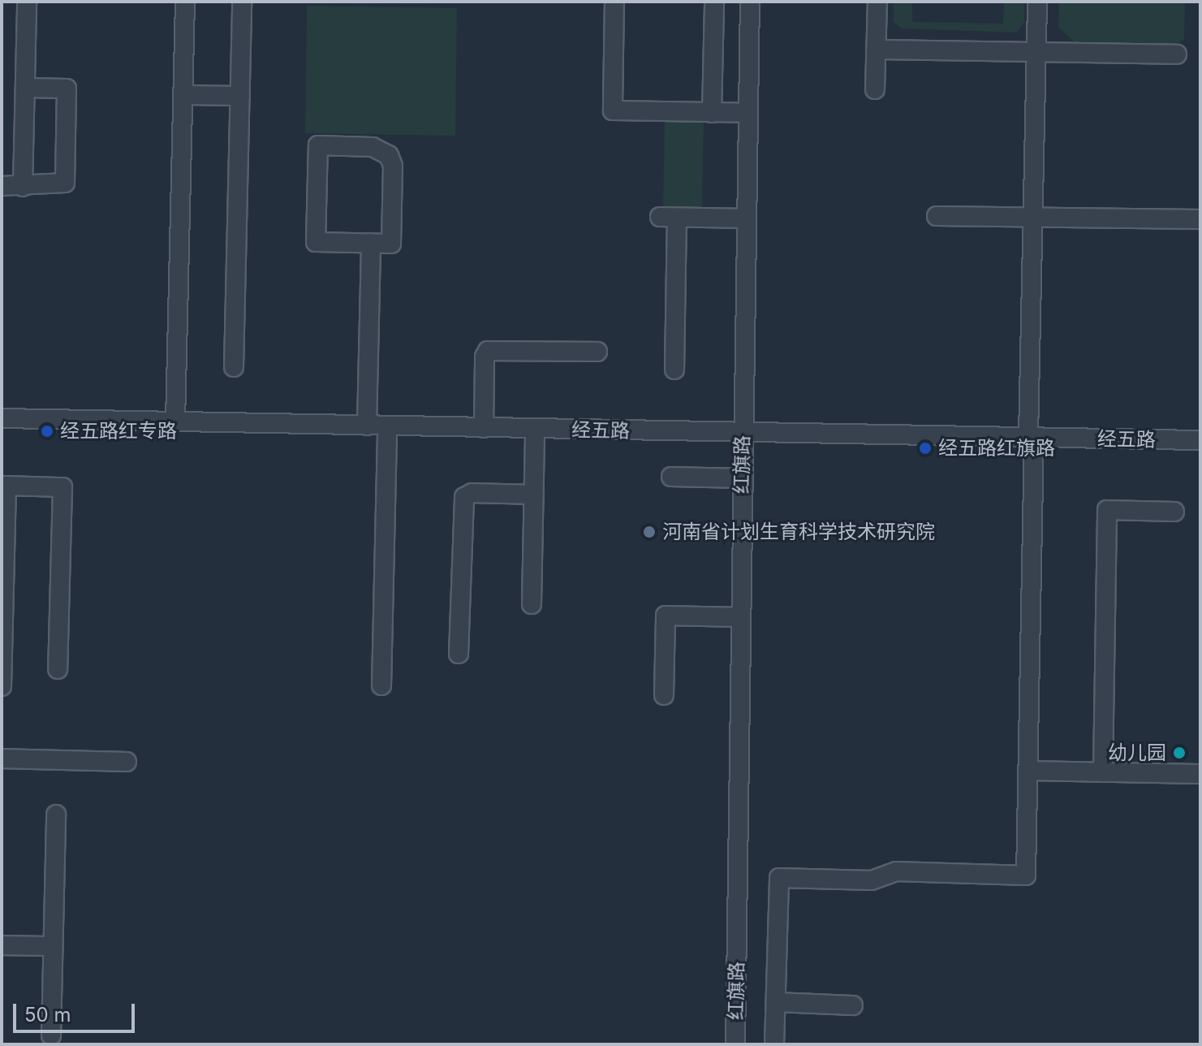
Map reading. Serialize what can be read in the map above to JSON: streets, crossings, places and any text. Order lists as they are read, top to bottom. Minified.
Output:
{"streets":{"street":["经五路","红旗路"]},"crossings":[["经五路","红旗路"]],"places":["经五路红专路","经五路红旗路","河南省计划生育科学技术研究院","幼儿园"],"scale_bar":"50 m"}
